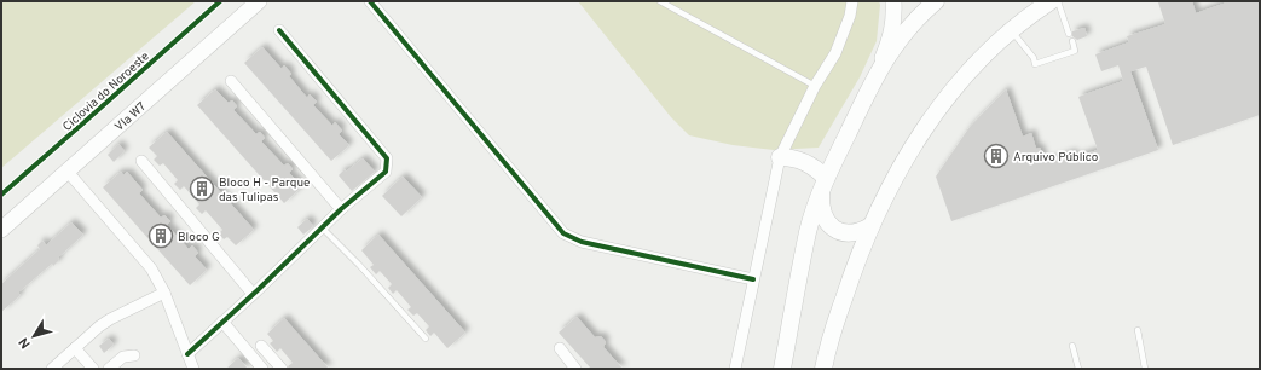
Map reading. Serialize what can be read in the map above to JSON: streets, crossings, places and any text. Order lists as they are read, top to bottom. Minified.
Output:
{"streets":{"main road":["Vla W7"],"cycle path":["Ciclovia do Noroeste"]},"places":{"building":["Arquivo Público","Bloco H - Parque das Tulipas","Bloco G"]},"north":"bottom left"}
